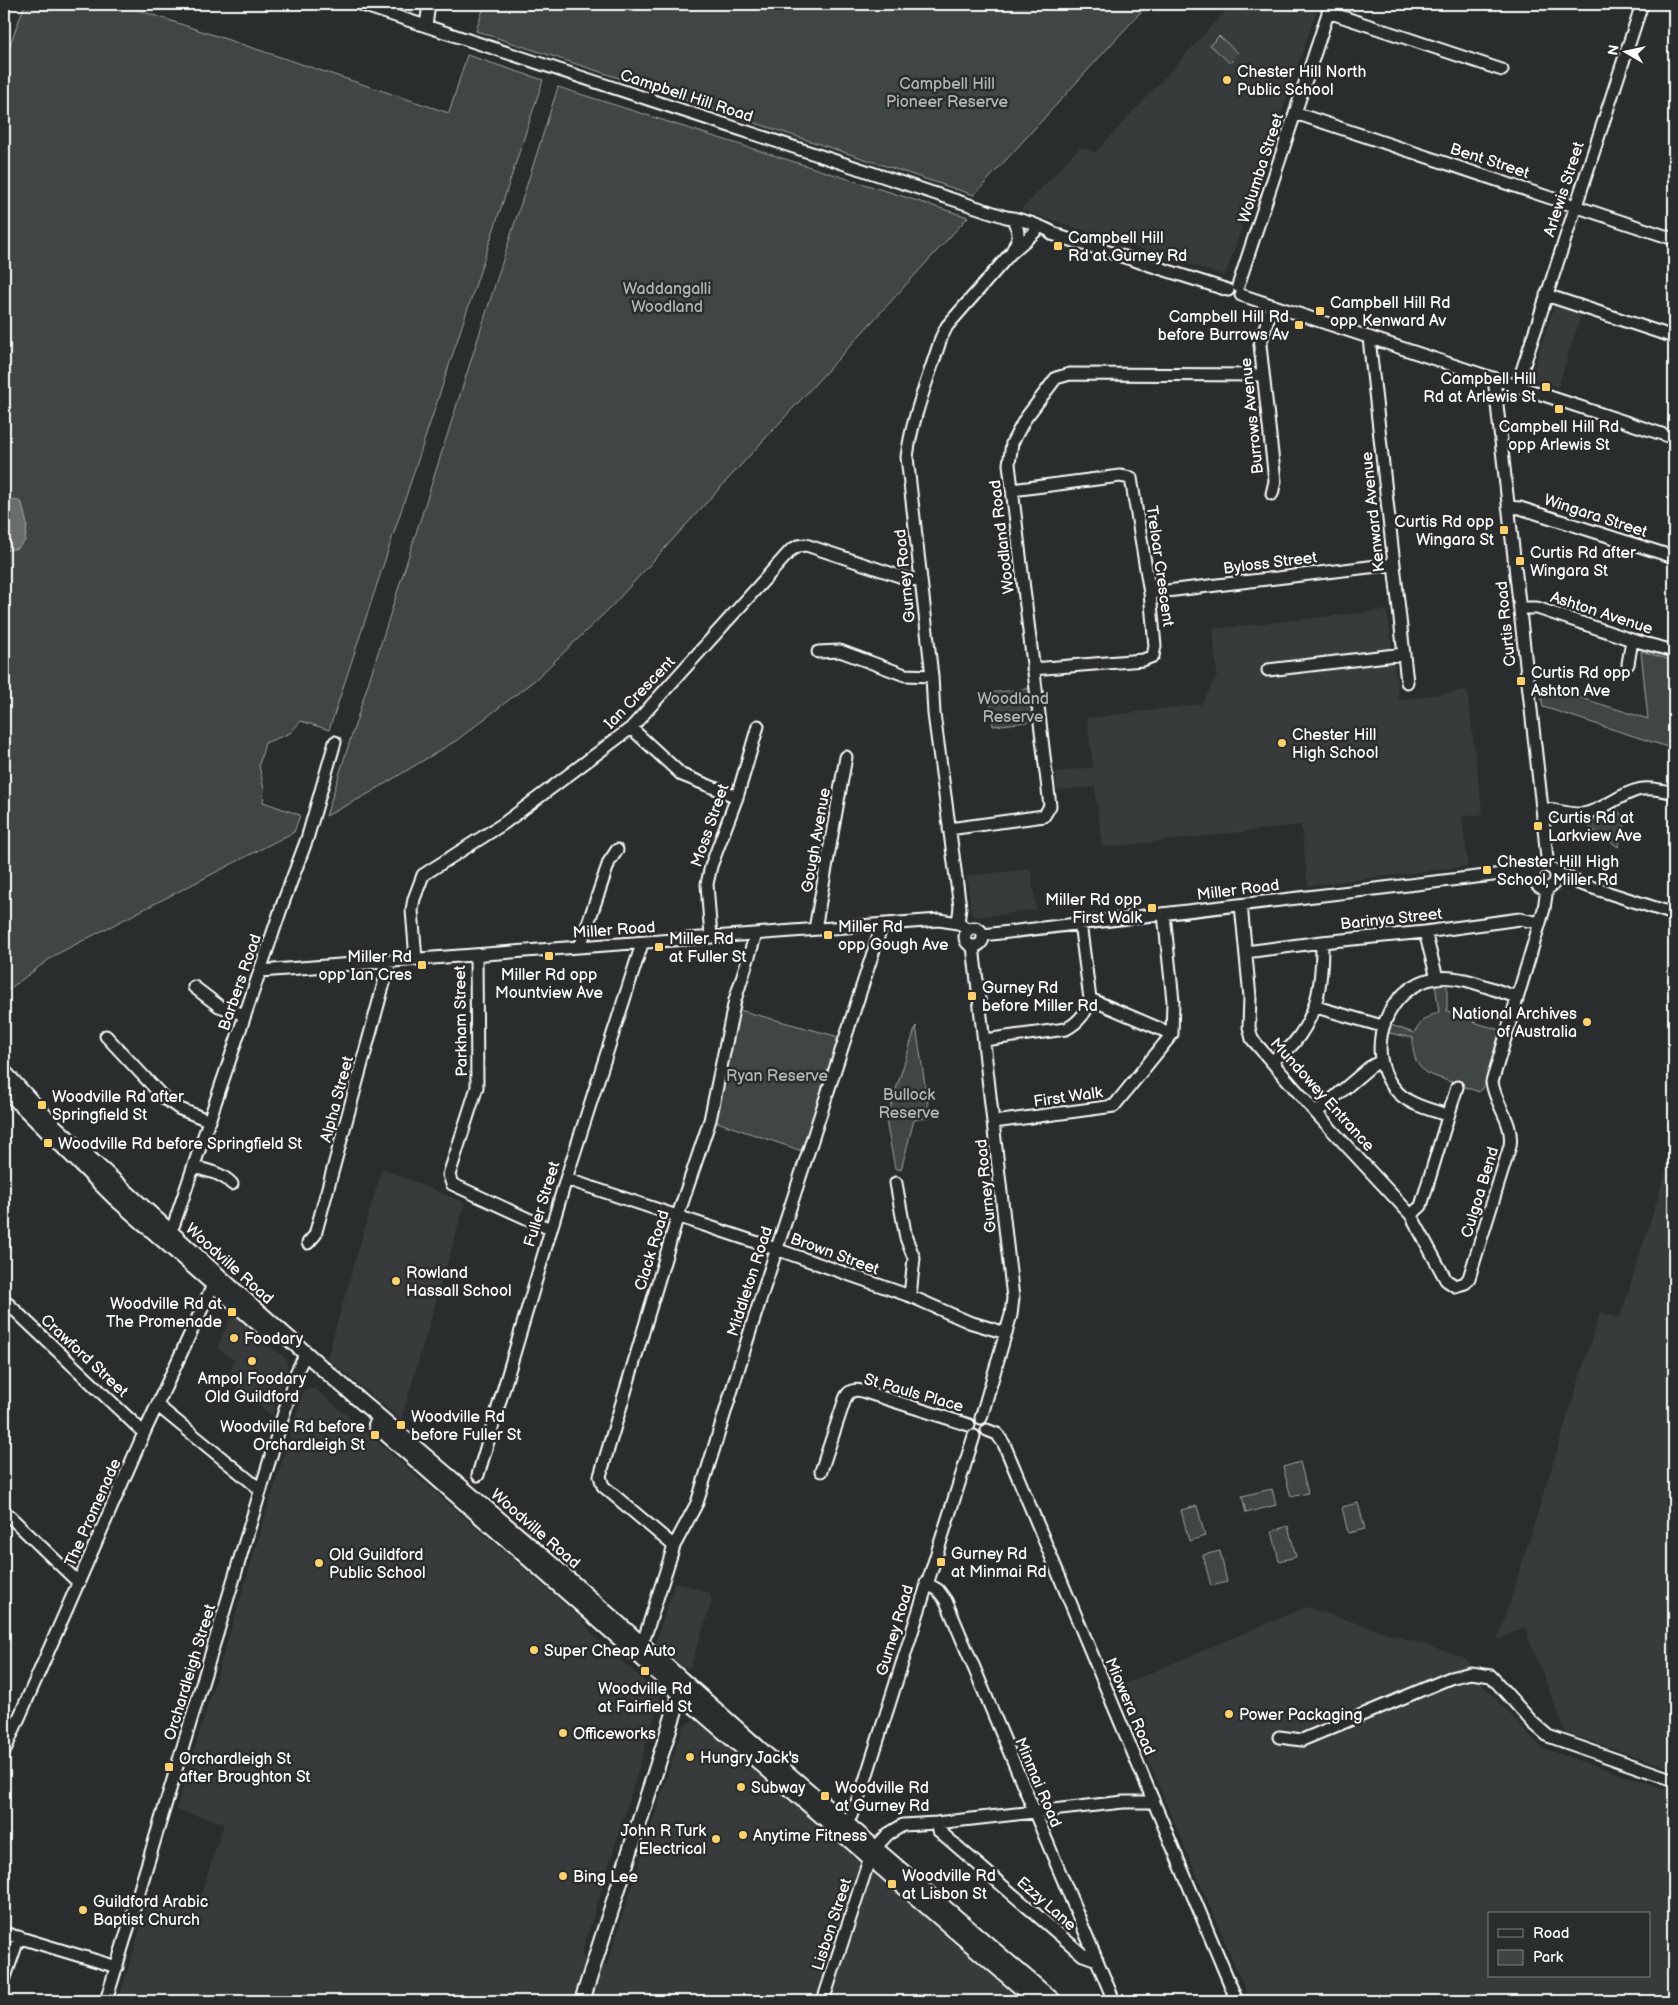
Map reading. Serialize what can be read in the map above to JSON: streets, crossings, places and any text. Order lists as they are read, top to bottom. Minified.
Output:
{"streets":{"main road":["Woodville Road"],"street":["Campbell Hill Road","Bent Street","Wolumba Street","Arlewis Street","Burrows Avenue","Kenward Avenue","Wingara Street","Woodland Road","Byloss Street","Treloar Crescent","Gurney Road","Ashton Avenue","Curtis Road","Ian Crescent","Moss Street","Gough Avenue","Miller Road","Barinya Street","Barbers Road","Parkham Street","Mundowey Entrance","First Walk","Alpha Street","Culgoa Bend","Fuller Street","Clack Road","Brown Street","Middleton Road","Crawford Street","St Pauls Place","The Promenade","Orchardleigh Street","Miowera Road","Minmai Road","Ezzy Lane","Lisbon Street"]},"crossings":[["Campbell Hill Road","Wolumba Street"],["Campbell Hill Road","Arlewis Street"],["Campbell Hill Road","Burrows Avenue"],["Campbell Hill Road","Kenward Avenue"],["Campbell Hill Road","Gurney Road"],["Campbell Hill Road","Curtis Road"],["Bent Street","Wolumba Street"],["Bent Street","Arlewis Street"],["Burrows Avenue","Woodland Road"],["Kenward Avenue","Byloss Street"],["Wingara Street","Curtis Road"],["Woodland Road","Treloar Crescent"],["Woodland Road","Gurney Road"],["Byloss Street","Treloar Crescent"],["Gurney Road","Ian Crescent"],["Gurney Road","Miller Road"],["Gurney Road","First Walk"],["Gurney Road","Brown Street"],["Gurney Road","Woodville Road"],["Gurney Road","St Pauls Place"],["Gurney Road","Miowera Road"],["Gurney Road","Minmai Road"],["Ashton Avenue","Curtis Road"],["Curtis Road","Miller Road"],["Ian Crescent","Miller Road"],["Moss Street","Miller Road"],["Gough Avenue","Miller Road"],["Miller Road","Barbers Road"],["Miller Road","Parkham Street"],["Miller Road","Mundowey Entrance"],["Miller Road","Alpha Street"],["Miller Road","Fuller Street"],["Miller Road","Clack Road"],["Miller Road","Middleton Road"],["Barinya Street","Mundowey Entrance"],["Barinya Street","Culgoa Bend"],["Barbers Road","Woodville Road"],["Parkham Street","Fuller Street"],["Mundowey Entrance","Culgoa Bend"],["Fuller Street","Brown Street"],["Clack Road","Brown Street"],["Clack Road","Middleton Road"],["Brown Street","Middleton Road"],["Woodville Road","Middleton Road"],["Woodville Road","The Promenade"],["Woodville Road","Orchardleigh Street"],["Woodville Road","Lisbon Street"],["Crawford Street","The Promenade"],["St Pauls Place","Miowera Road"],["Minmai Road","Ezzy Lane"]],"parks":["Campbell Hill Pioneer Reserve","Waddangalli Woodland","Woodland Reserve","Ryan Reserve","Bullock Reserve"],"places":{"other":["Chester Hill North Public School","Chester Hill High School","National Archives of Australia","Rowland Hassall School","Foodary","Ampol Foodary Old Guildford","Old Guildford Public School","Super Cheap Auto","Power Packaging","Officeworks","Hungry Jack's","Subway","Anytime Fitness","John R Turk Electrical","Bing Lee","Guildford Arabic Baptist Church"],"transit":["Campbell Hill Rd at Gurney Rd","Campbell Hill Rd opp Kenward Av","Campbell Hill Rd before Burrows Av","Campbell Hill Rd at Arlewis St","Campbell Hill Rd opp Arlewis St","Curtis Rd opp Wingara St","Curtis Rd after Wingara St","Curtis Rd opp Ashton Ave","Curtis Rd at Larkview Ave","Chester Hill High School, Miller Rd","Miller Rd opp First Walk","Miller Rd opp Gough Ave","Miller Rd at Fuller St","Miller Rd opp Mountview Ave","Miller Rd opp Ian Cres","Gurney Rd before Miller Rd","Woodville Rd after Springfield St","Woodville Rd before Springfield St","Woodville Rd at The Promenade","Woodville Rd before Fuller St","Woodville Rd before Orchardleigh St","Gurney Rd at Minmai Rd","Woodville Rd at Fairfield St","Orchardleigh St after Broughton St","Woodville Rd at Gurney Rd","Woodville Rd at Lisbon St"]},"legend":["Road","Park"],"north":"left"}
